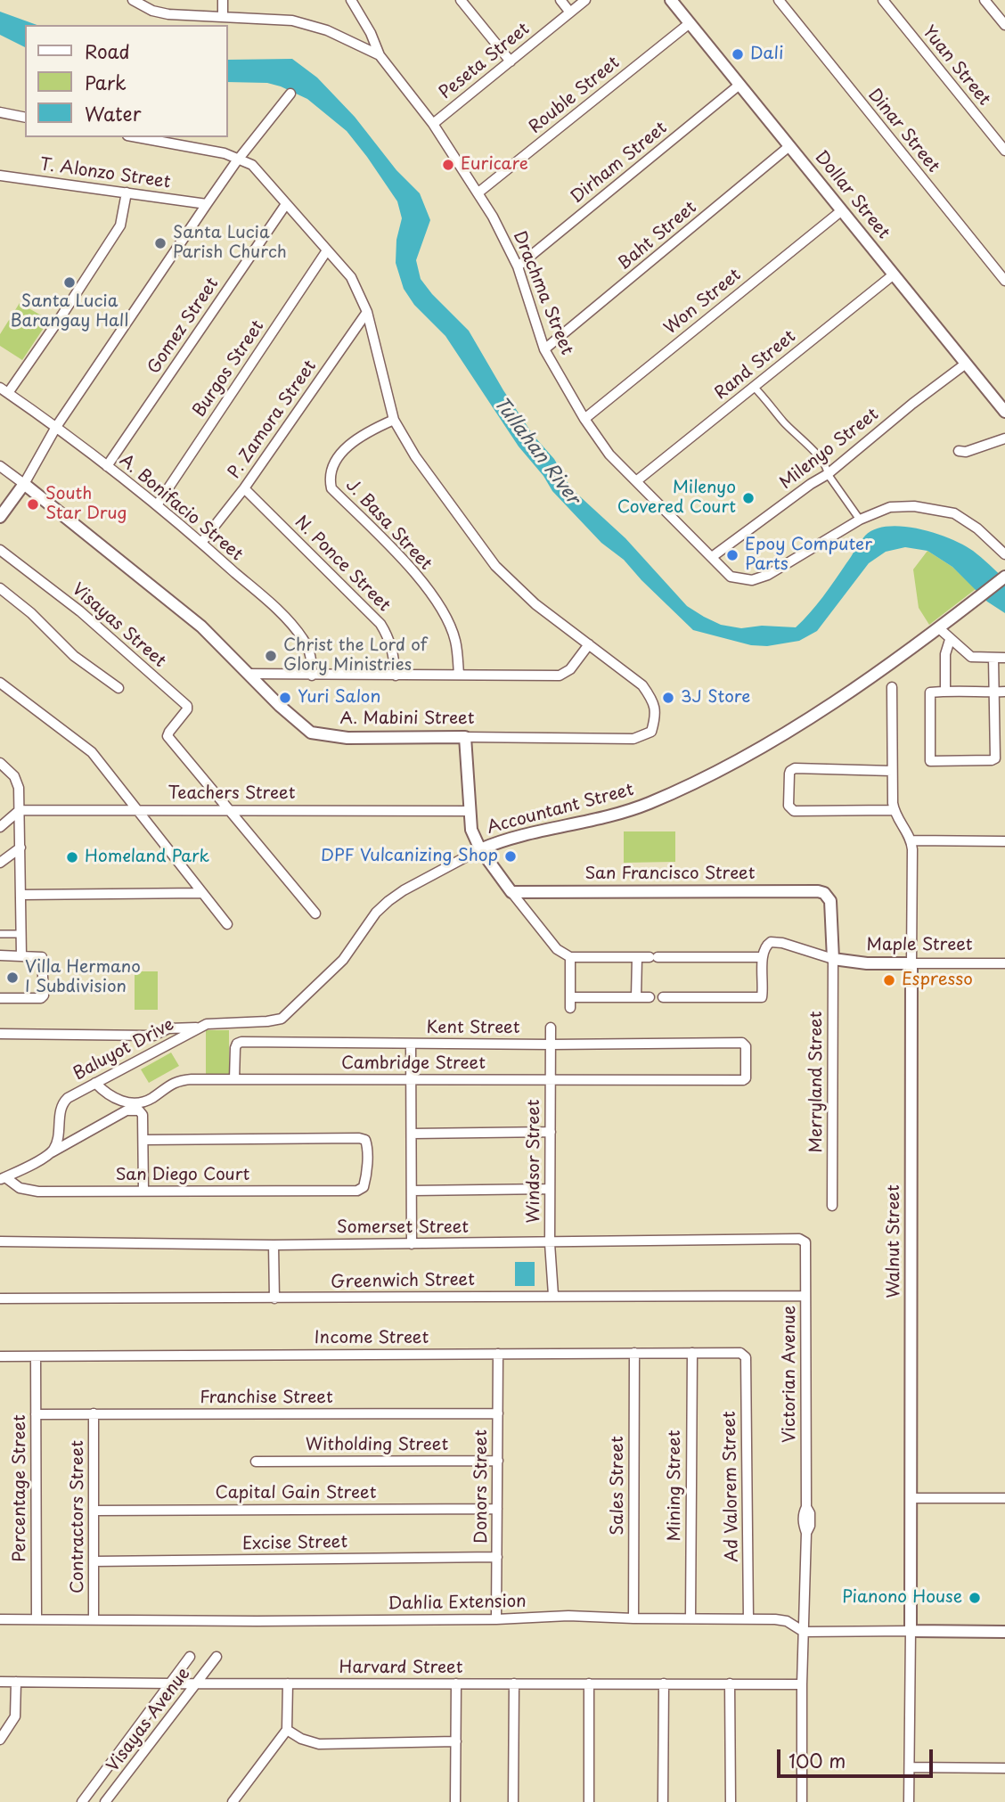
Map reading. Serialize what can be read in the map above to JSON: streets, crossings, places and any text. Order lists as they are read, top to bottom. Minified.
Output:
{"streets":{"street":["Peseta Street","Yuan Street","Rouble Street","Dinar Street","Dirham Street","T. Alonzo Street","Dollar Street","Baht Street","Drachma Street","Won Street","Gomez Street","Rand Street","Burgos Street","P. Zamora Street","Milenyo Street","A. Bonifacio Street","J. Basa Street","N. Ponce Street","Visayas Street","A. Mabini Street","Teachers Street","Accountant Street","San Francisco Street","Maple Street","Kent Street","Baluyot Drive","Cambridge Street","Merryland Street","Windsor Street","San Diego Court","Somerset Street","Walnut Street","Greenwich Street","Income Street","Victorian Avenue","Franchise Street","Witholding Street","Sales Street","Mining Street","Donors Street","Ad Valorem Street","Percentage Street","Capital Gain Street","Contractors Street","Excise Street","Dahlia Extension","Harvard Street","Visayas Avenue"]},"crossings":[["Peseta Street","Drachma Street"],["Rouble Street","Dollar Street"],["Rouble Street","Drachma Street"],["Dirham Street","Dollar Street"],["Dirham Street","Drachma Street"],["Dollar Street","Baht Street"],["Dollar Street","Won Street"],["Dollar Street","Rand Street"],["Dollar Street","Milenyo Street"],["Baht Street","Drachma Street"],["Drachma Street","Won Street"],["Drachma Street","Rand Street"],["Drachma Street","Milenyo Street"],["Gomez Street","A. Bonifacio Street"],["Burgos Street","A. Bonifacio Street"],["P. Zamora Street","A. Bonifacio Street"],["P. Zamora Street","N. Ponce Street"],["Visayas Street","Teachers Street"],["Accountant Street","Baluyot Drive"],["San Francisco Street","Maple Street"],["San Francisco Street","Merryland Street"],["Maple Street","Merryland Street"],["Maple Street","Walnut Street"],["Kent Street","Cambridge Street"],["Kent Street","Windsor Street"],["Baluyot Drive","Cambridge Street"],["Cambridge Street","Windsor Street"],["Windsor Street","Somerset Street"],["Windsor Street","Greenwich Street"],["Somerset Street","Victorian Avenue"],["Walnut Street","Dahlia Extension"],["Greenwich Street","Victorian Avenue"],["Income Street","Sales Street"],["Income Street","Mining Street"],["Income Street","Donors Street"],["Income Street","Ad Valorem Street"],["Income Street","Percentage Street"],["Victorian Avenue","Dahlia Extension"],["Victorian Avenue","Harvard Street"],["Franchise Street","Donors Street"],["Franchise Street","Percentage Street"],["Franchise Street","Contractors Street"],["Witholding Street","Donors Street"],["Sales Street","Dahlia Extension"],["Mining Street","Dahlia Extension"],["Donors Street","Capital Gain Street"],["Donors Street","Excise Street"],["Donors Street","Dahlia Extension"],["Ad Valorem Street","Dahlia Extension"],["Percentage Street","Dahlia Extension"],["Capital Gain Street","Contractors Street"],["Contractors Street","Excise Street"],["Contractors Street","Dahlia Extension"],["Harvard Street","Visayas Avenue"]],"water":["Tullahan River"],"places":["Dali","Euricare","Santa Lucia Parish Church","Santa Lucia Barangay Hall","Milenyo Covered Court","South Star Drug","Epoy Computer Parts","Christ the Lord of Glory Ministries","Yuri Salon","3J Store","DPF Vulcanizing Shop","Homeland Park","Villa Hermano I Subdivision","Espresso","Pianono House"],"legend":["Road","Park","Water"],"scale_bar":"100 m"}
